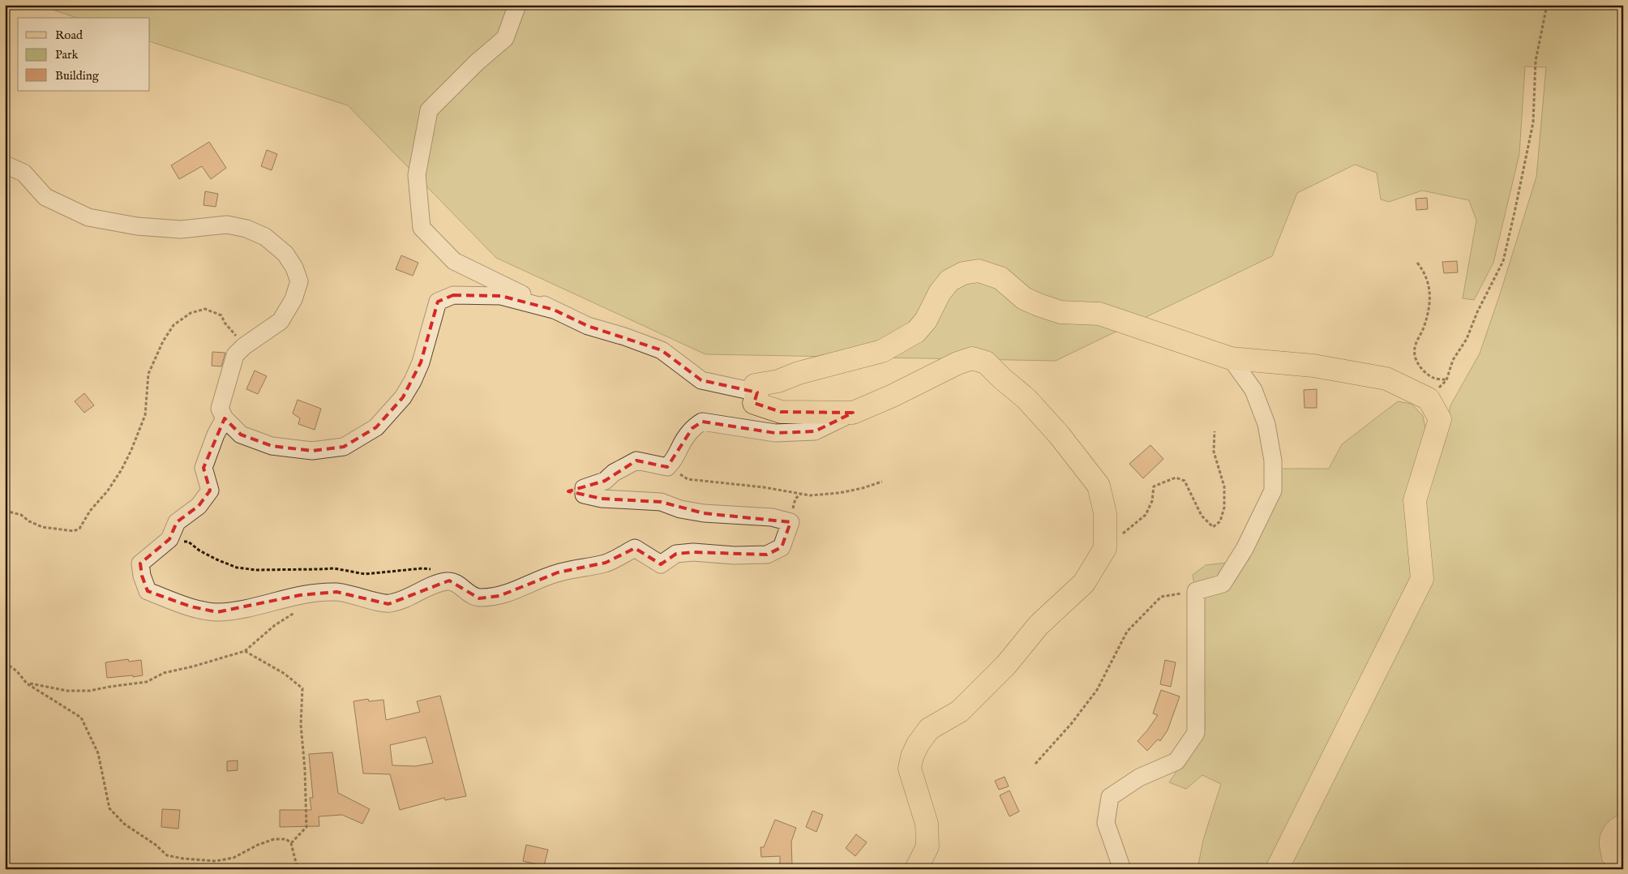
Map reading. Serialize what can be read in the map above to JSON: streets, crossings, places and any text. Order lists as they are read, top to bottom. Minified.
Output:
{"legend":["Road","Park","Building"]}
